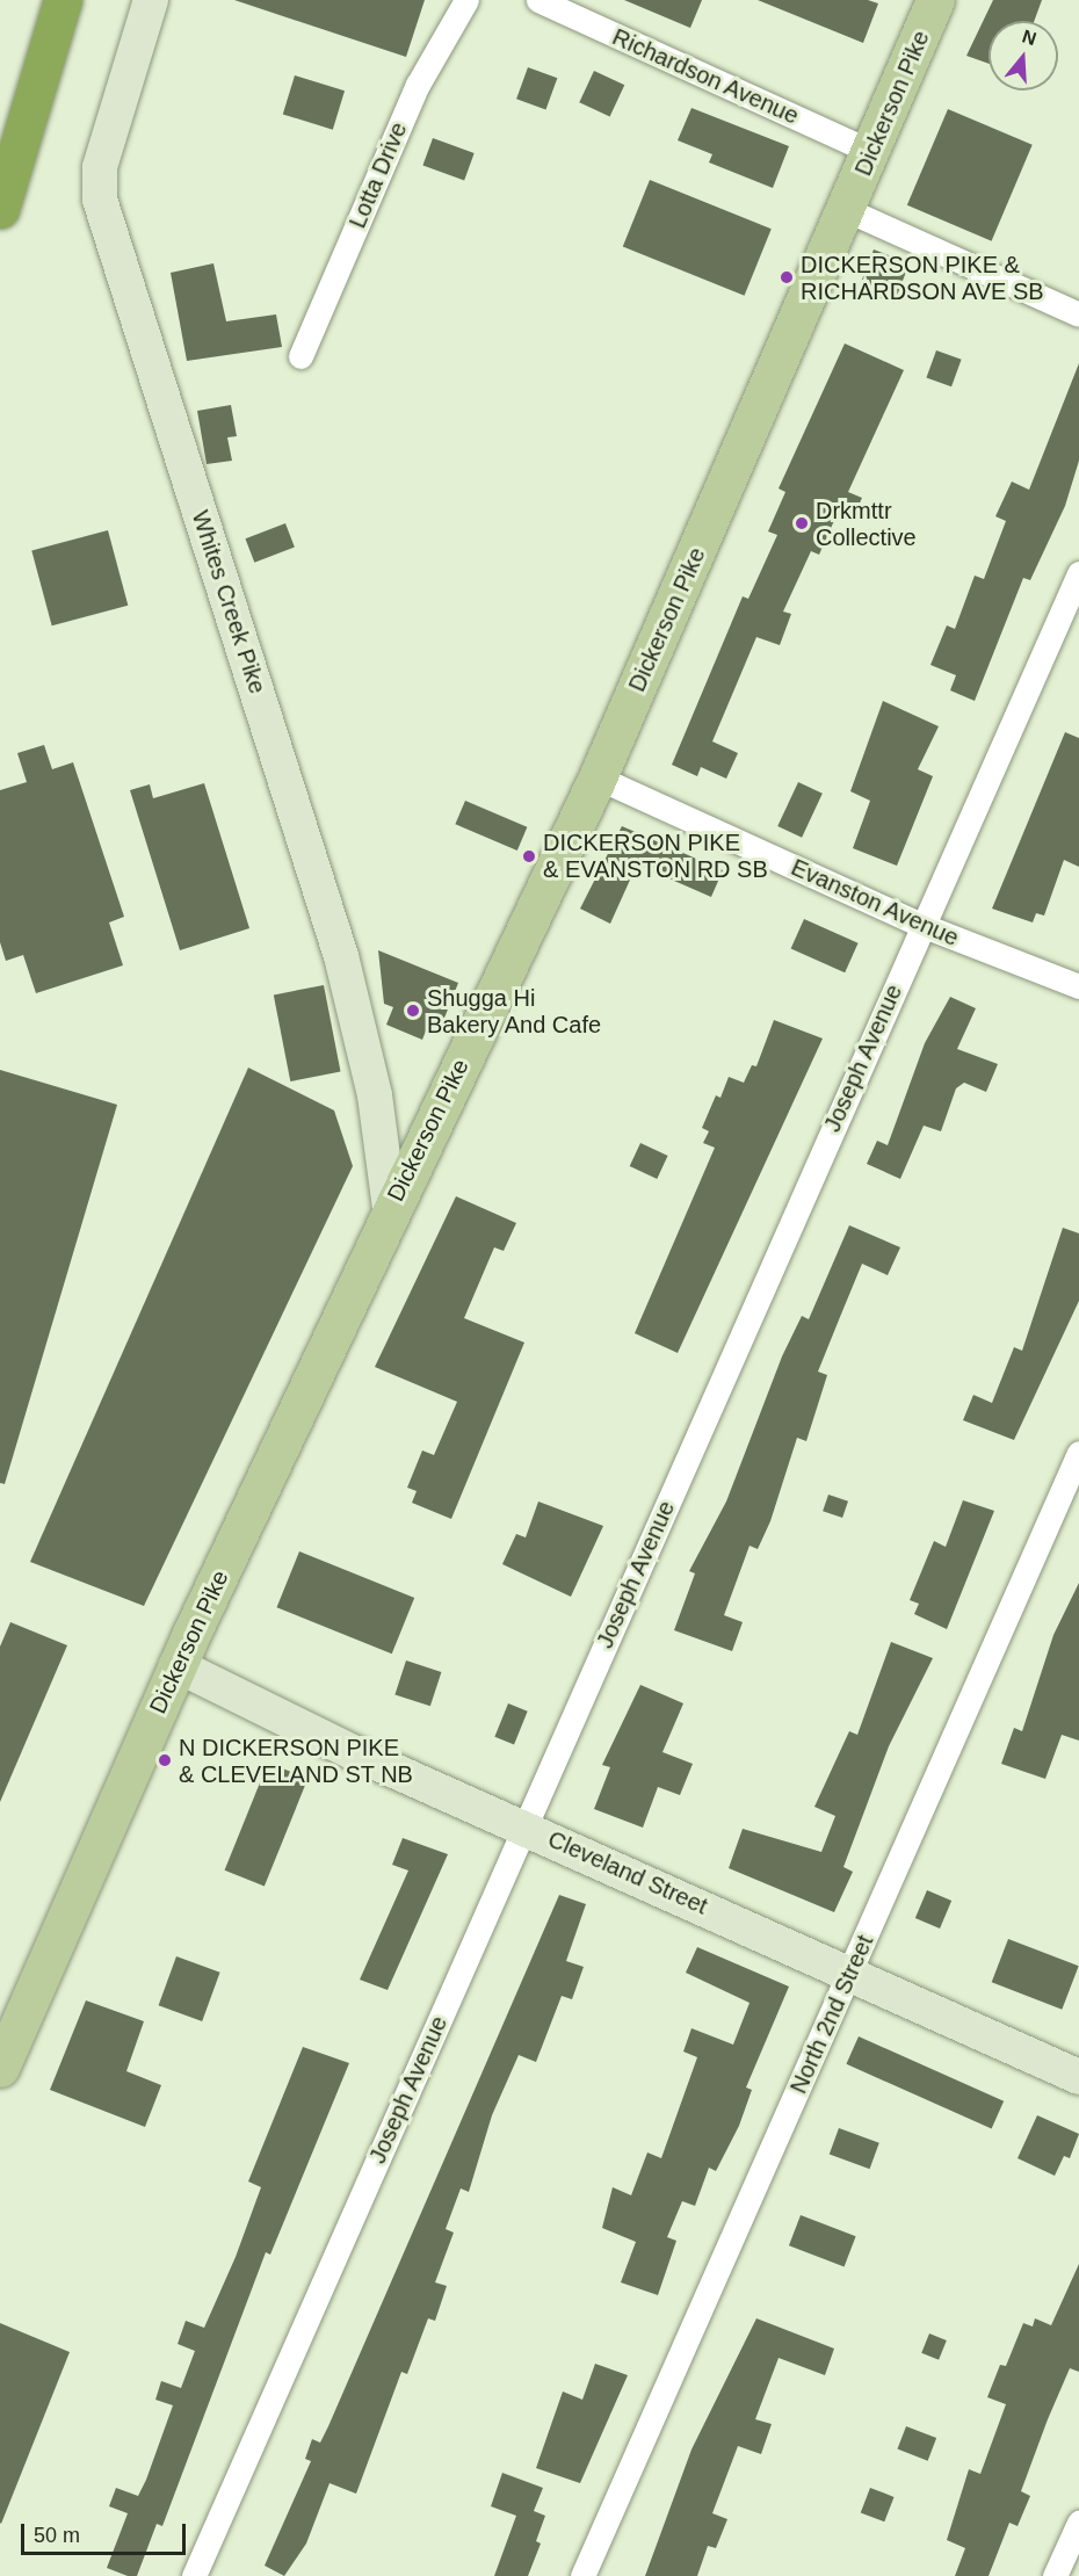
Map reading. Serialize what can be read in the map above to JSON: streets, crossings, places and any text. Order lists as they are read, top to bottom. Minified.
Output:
{"streets":{"main road":["Dickerson Pike"],"street":["Richardson Avenue","Lotta Drive","Whites Creek Pike","Evanston Avenue","Joseph Avenue","Cleveland Street","North 2nd Street"]},"crossings":[["Richardson Avenue","Dickerson Pike"],["Dickerson Pike","Whites Creek Pike"],["Dickerson Pike","Evanston Avenue"],["Dickerson Pike","Cleveland Street"],["Evanston Avenue","Joseph Avenue"],["Joseph Avenue","Cleveland Street"],["Cleveland Street","North 2nd Street"]],"places":["DICKERSON PIKE & RICHARDSON AVE SB","Drkmttr Collective","DICKERSON PIKE & EVANSTON RD SB","Shugga Hi Bakery And Cafe","N DICKERSON PIKE & CLEVELAND ST NB"],"scale_bar":"50 m","north":"top"}
